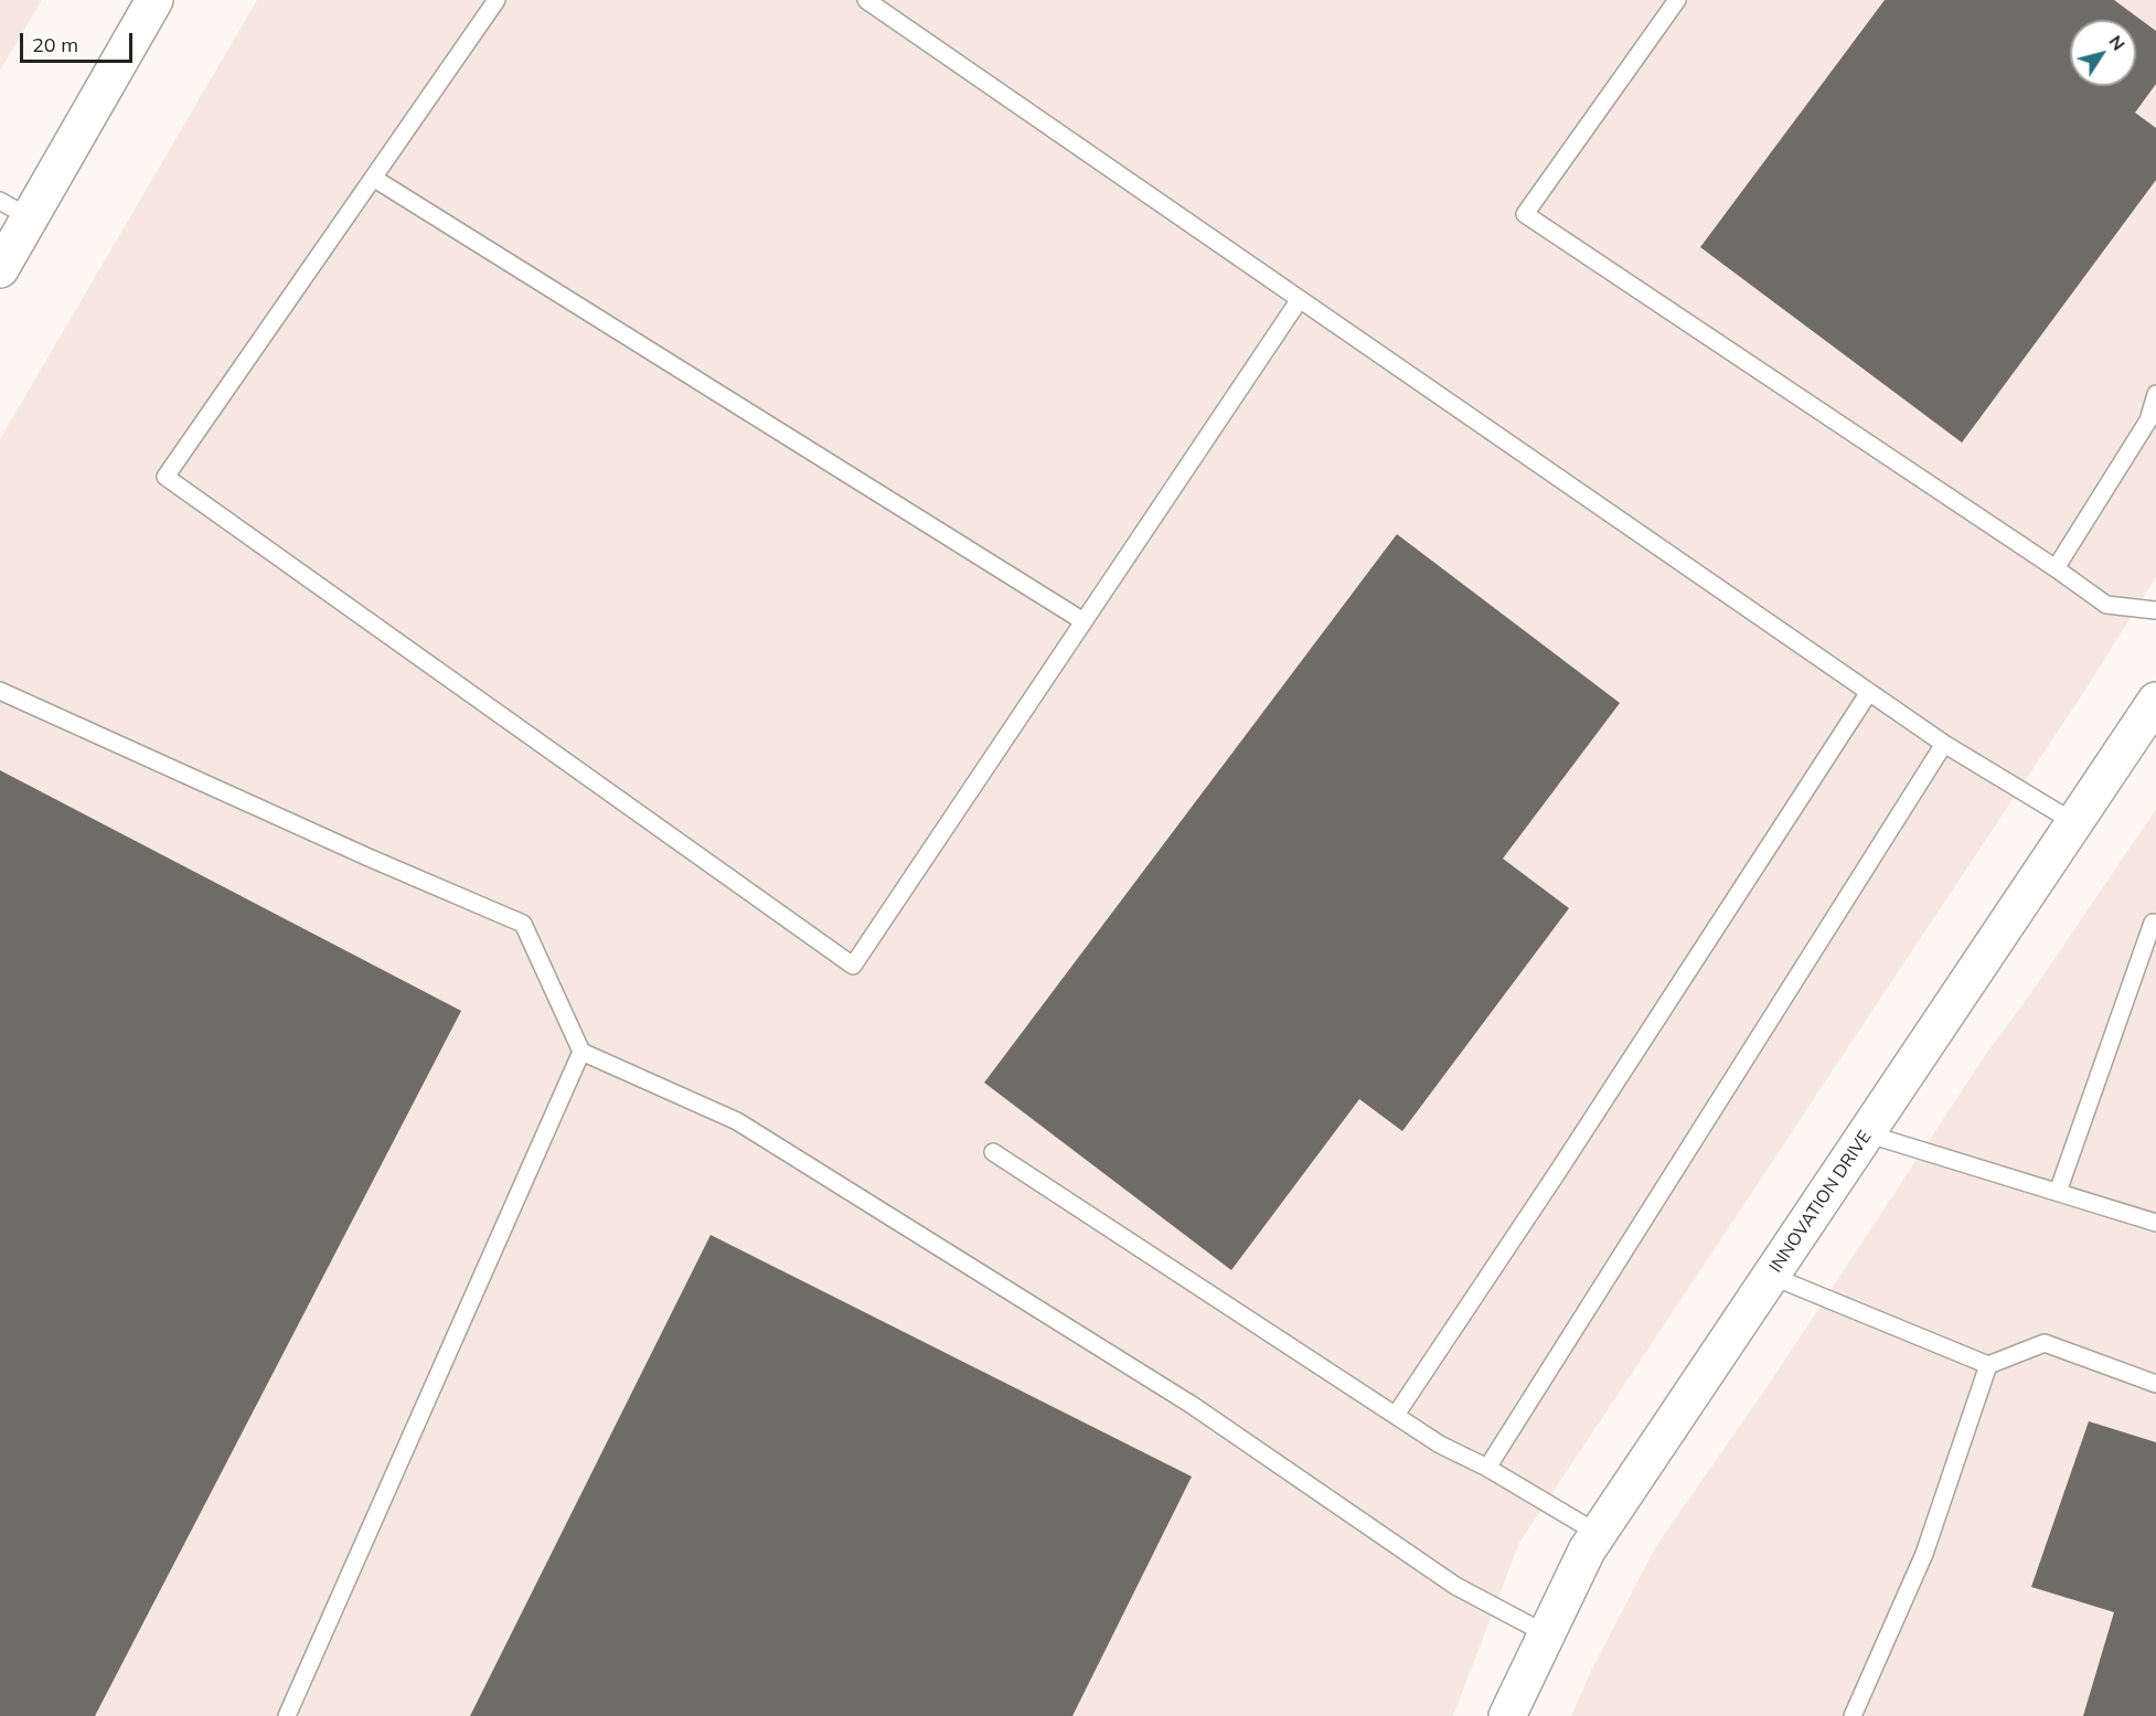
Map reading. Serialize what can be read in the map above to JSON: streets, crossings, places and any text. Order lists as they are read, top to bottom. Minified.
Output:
{"streets":{"street":["INNOVATION DRIVE"]},"scale_bar":"20 m","north":"top right"}
